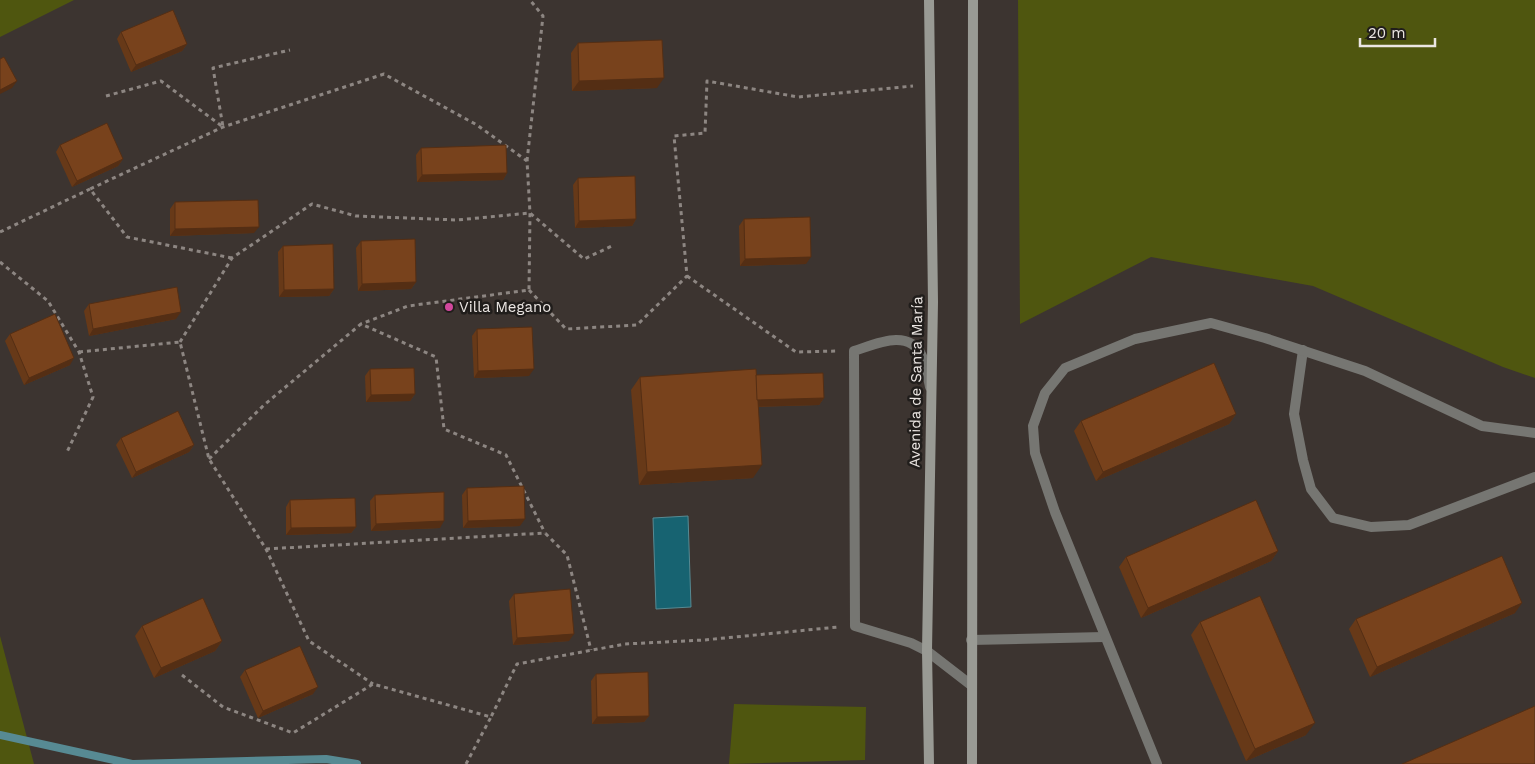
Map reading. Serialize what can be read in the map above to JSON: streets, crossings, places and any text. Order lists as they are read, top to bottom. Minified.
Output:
{"streets":{"street":["Avenida de Santa María"]},"places":["Villa Megano"],"scale_bar":"20 m"}
